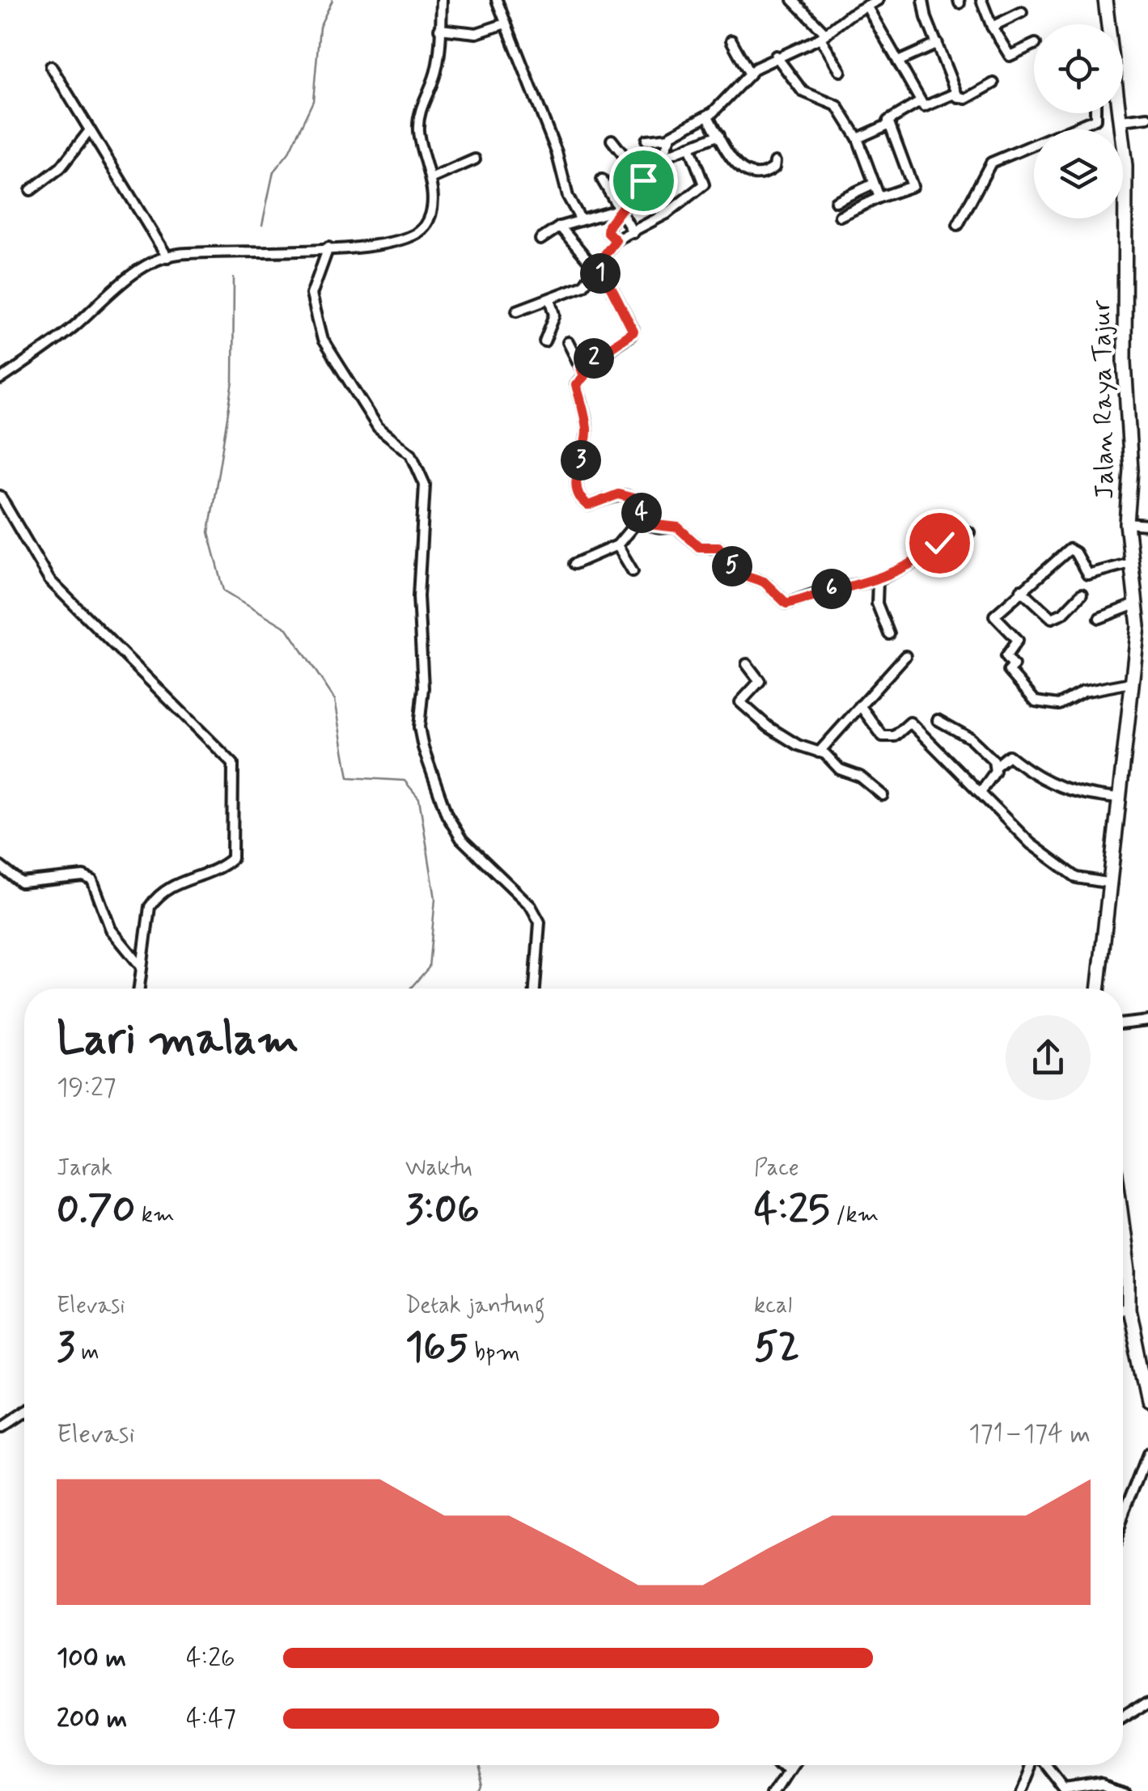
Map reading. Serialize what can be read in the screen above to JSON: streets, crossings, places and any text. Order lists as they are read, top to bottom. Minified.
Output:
{"streets":{"main road":["Jalan Raya Tajur"]},"page":{"pins":["1","2","3","4","5","6"],"heading":["Lari malam","19:27"],"stats":[["Jarak","0.70 km"],["Waktu","3:06"],["Pace","4:25 /km"],["Elevasi","3 m"],["Detak jantung","165 bpm"],["kcal","52"]],"chart":["Elevasi","171–174 m"],"list":[{"name":"100 m","note":"4:26"},{"name":"200 m","note":"4:47"}]}}
